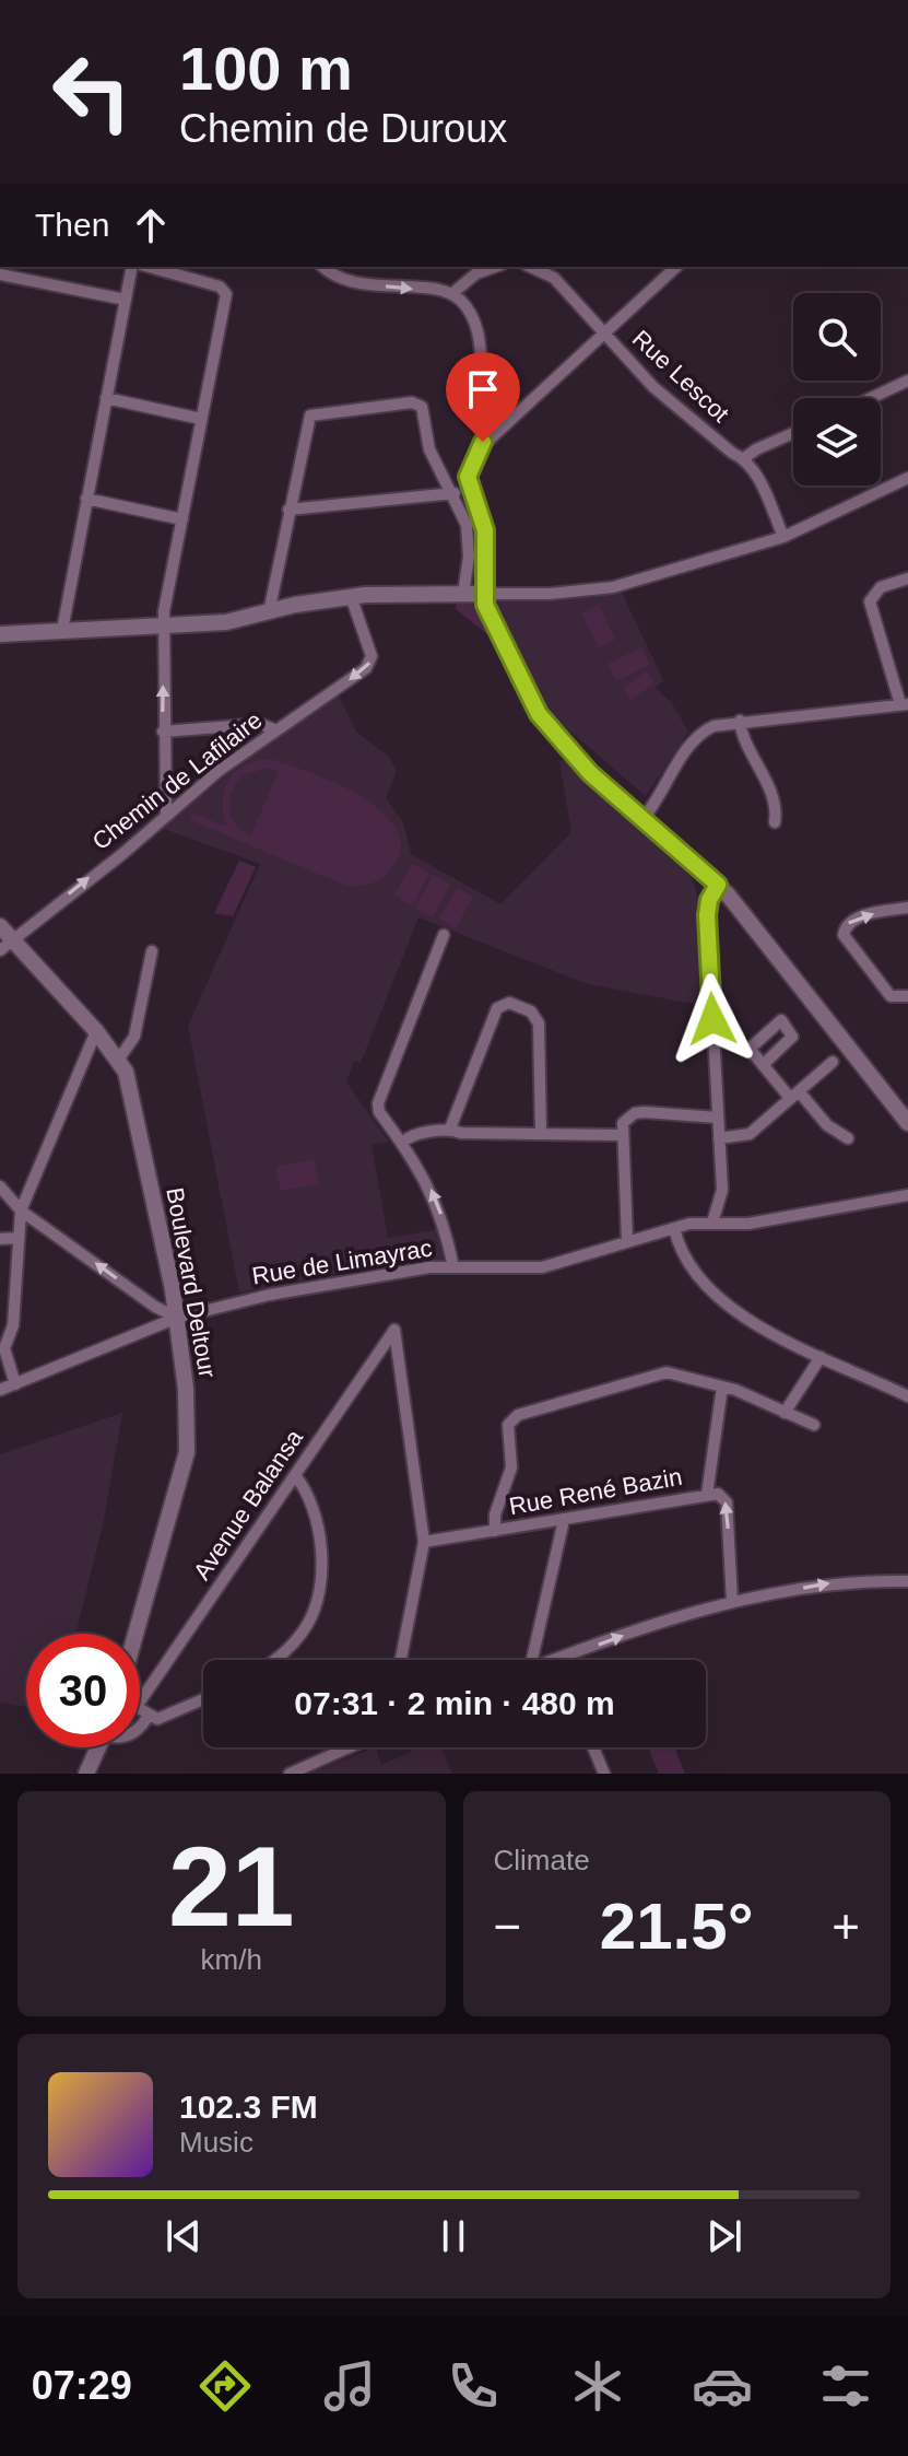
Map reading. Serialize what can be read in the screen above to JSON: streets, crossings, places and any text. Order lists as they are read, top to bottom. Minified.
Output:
{"streets":{"street":["Rue Lescot","Chemin de Lafilaire","Rue de Limayrac","Boulevard Deltour","Rue René Bazin","Avenue Balansa"]},"crossings":[["Chemin de Lafilaire","Boulevard Deltour"],["Rue de Limayrac","Boulevard Deltour"],["Rue René Bazin","Avenue Balansa"]],"page":{"turn":["100 m","Chemin de Duroux"],"then":"Then","limit":"30","trip":"07:31 · 2 min · 480 m","tile":[["21","km/h"],"Climate"],"heat":["−","21.5°","+"],"song":["102.3 FM","Music"],"tabs":"07:29"}}
